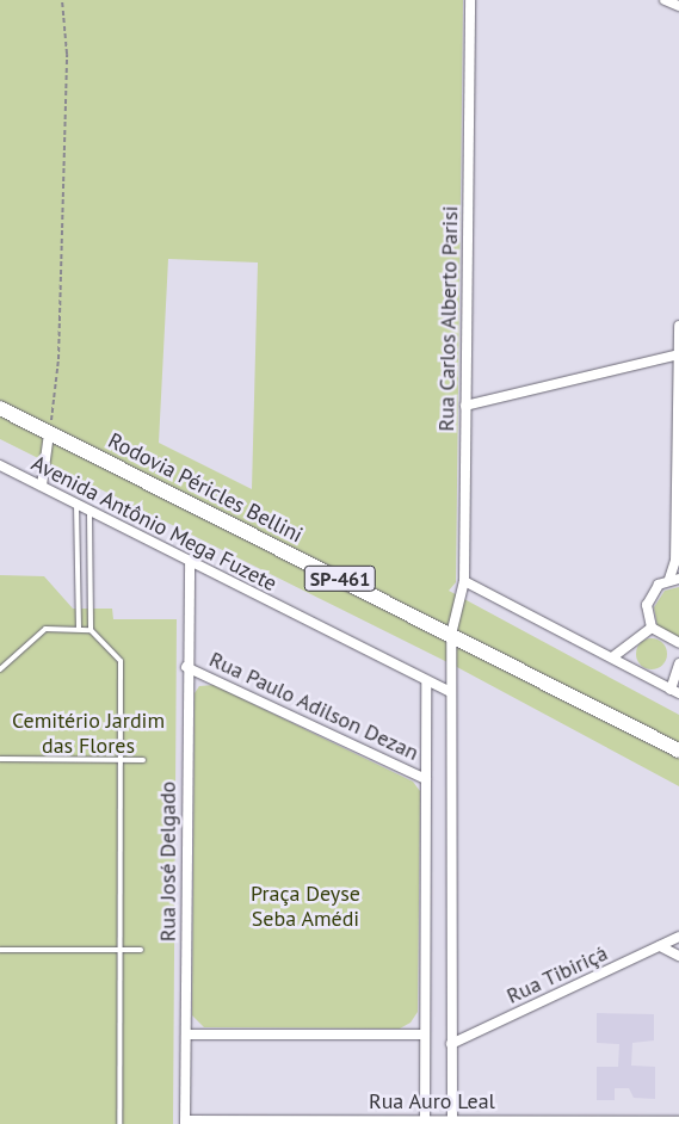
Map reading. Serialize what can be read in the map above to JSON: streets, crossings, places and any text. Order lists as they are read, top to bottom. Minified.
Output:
{"streets":{"main road":["Rodovia Péricles Bellini","SP-461"],"street":["Rua Carlos Alberto Parisi","Avenida Antônio Mega Fuzete","Rua Paulo Adilson Dezan","Rua José Delgado","Rua Tibiriçá","Rua Auro Leal"]},"crossings":[["Rua Carlos Alberto Parisi","Rodovia Péricles Bellini"],["Rua Carlos Alberto Parisi","Avenida Antônio Mega Fuzete"],["Rua Carlos Alberto Parisi","Rua Tibiriçá"],["Rua Carlos Alberto Parisi","Rua Auro Leal"],["Avenida Antônio Mega Fuzete","Rua José Delgado"],["Rua Paulo Adilson Dezan","Rua José Delgado"],["Rua José Delgado","Rua Auro Leal"]],"parks":["Cemitério Jardim das Flores","Praça Deyse Seba Amédi"]}
